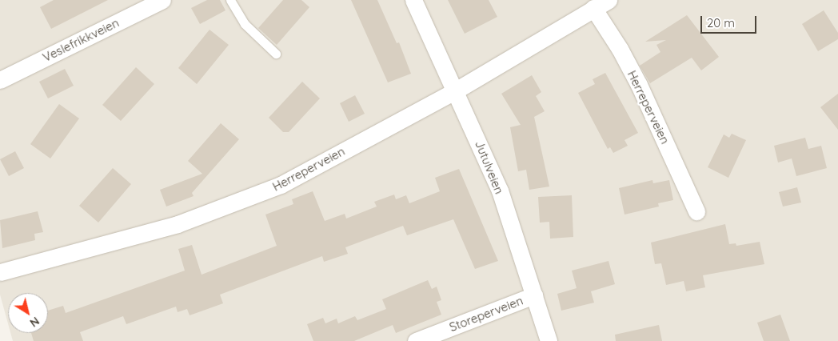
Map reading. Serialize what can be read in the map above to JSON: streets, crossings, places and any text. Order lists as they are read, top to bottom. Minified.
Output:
{"streets":{"street":["Veslefrikkveien","Herreperveien","Jutulveien","Storeperveien"]},"crossings":[["Herreperveien","Jutulveien"],["Jutulveien","Storeperveien"]],"scale_bar":"20 m","north":"bottom right"}
